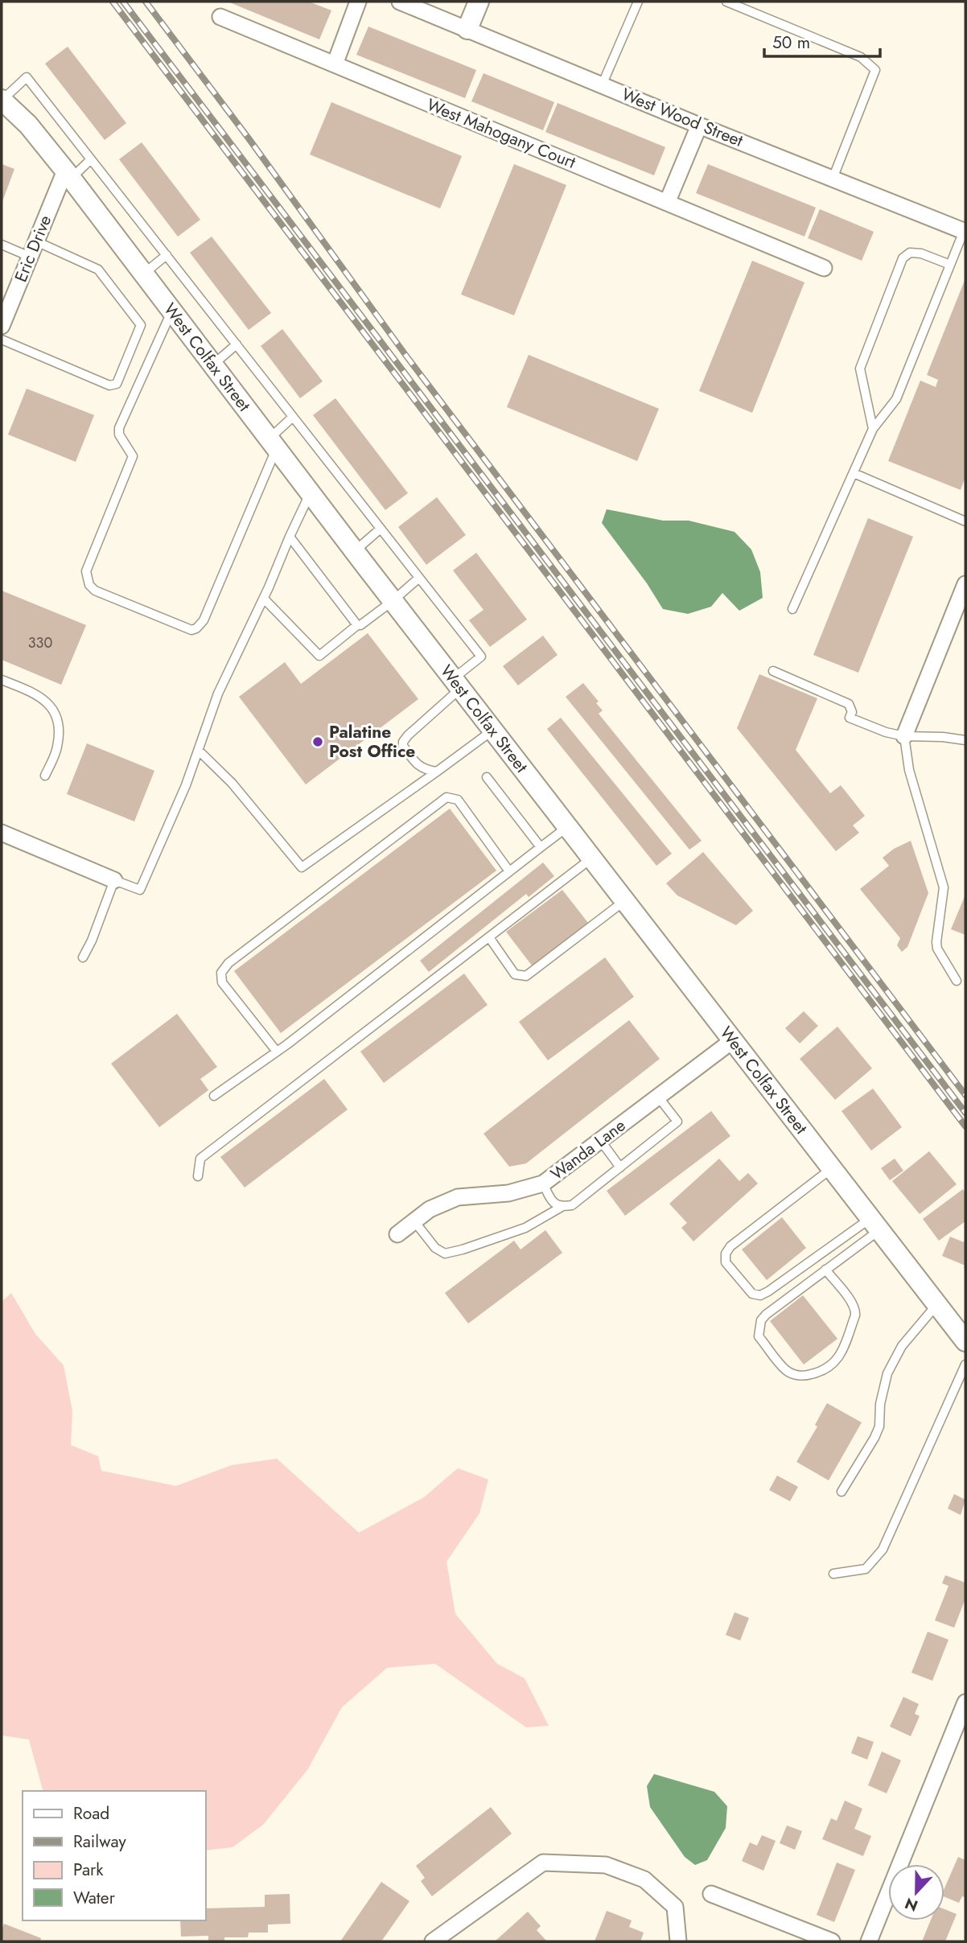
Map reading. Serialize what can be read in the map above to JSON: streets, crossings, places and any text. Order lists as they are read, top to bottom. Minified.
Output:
{"streets":{"street":["West Wood Street","West Mahogany Court","Eric Drive","West Colfax Street","Wanda Lane"]},"crossings":[["Eric Drive","West Colfax Street"],["West Colfax Street","Wanda Lane"]],"places":["Palatine Post Office"],"house_numbers":["330"],"legend":["Road","Railway","Park","Water"],"scale_bar":"50 m","north":"bottom"}
